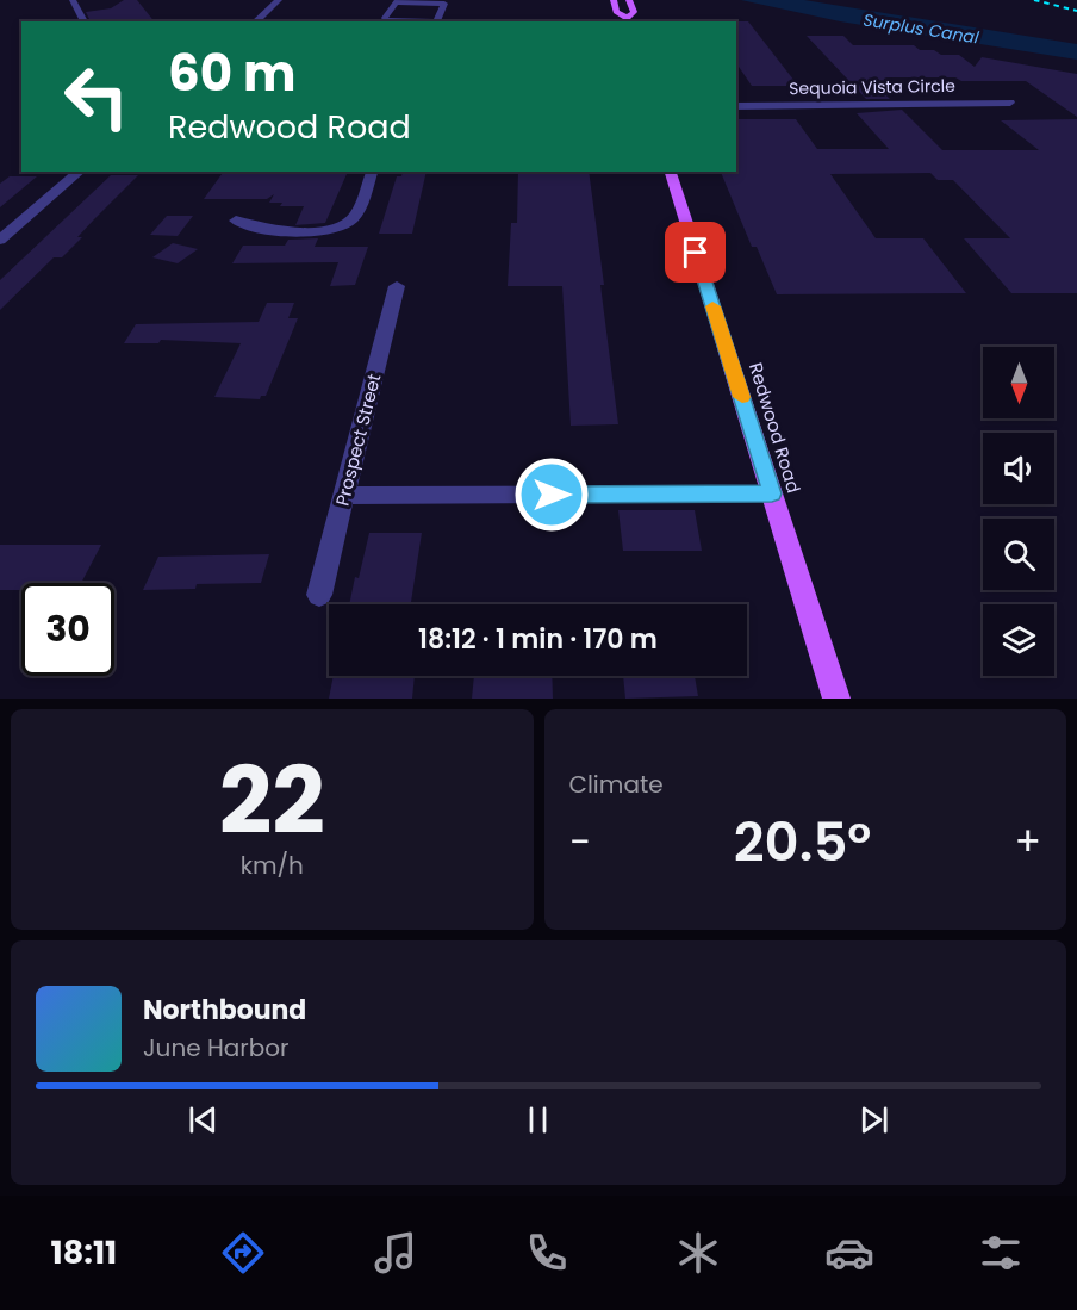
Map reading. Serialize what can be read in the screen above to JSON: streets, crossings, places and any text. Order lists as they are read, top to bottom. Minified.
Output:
{"streets":{"main road":["Redwood Road"],"street":["Sequoia Vista Circle","Prospect Street"]},"water":["Surplus Canal"],"north":"bottom","page":{"turn":["60 m","Redwood Road"],"limit":"30","trip":"18:12 · 1 min · 170 m","tile":[["22","km/h"],"Climate"],"heat":["−","20.5°","+"],"song":["Northbound","June Harbor"],"tabs":"18:11"}}
